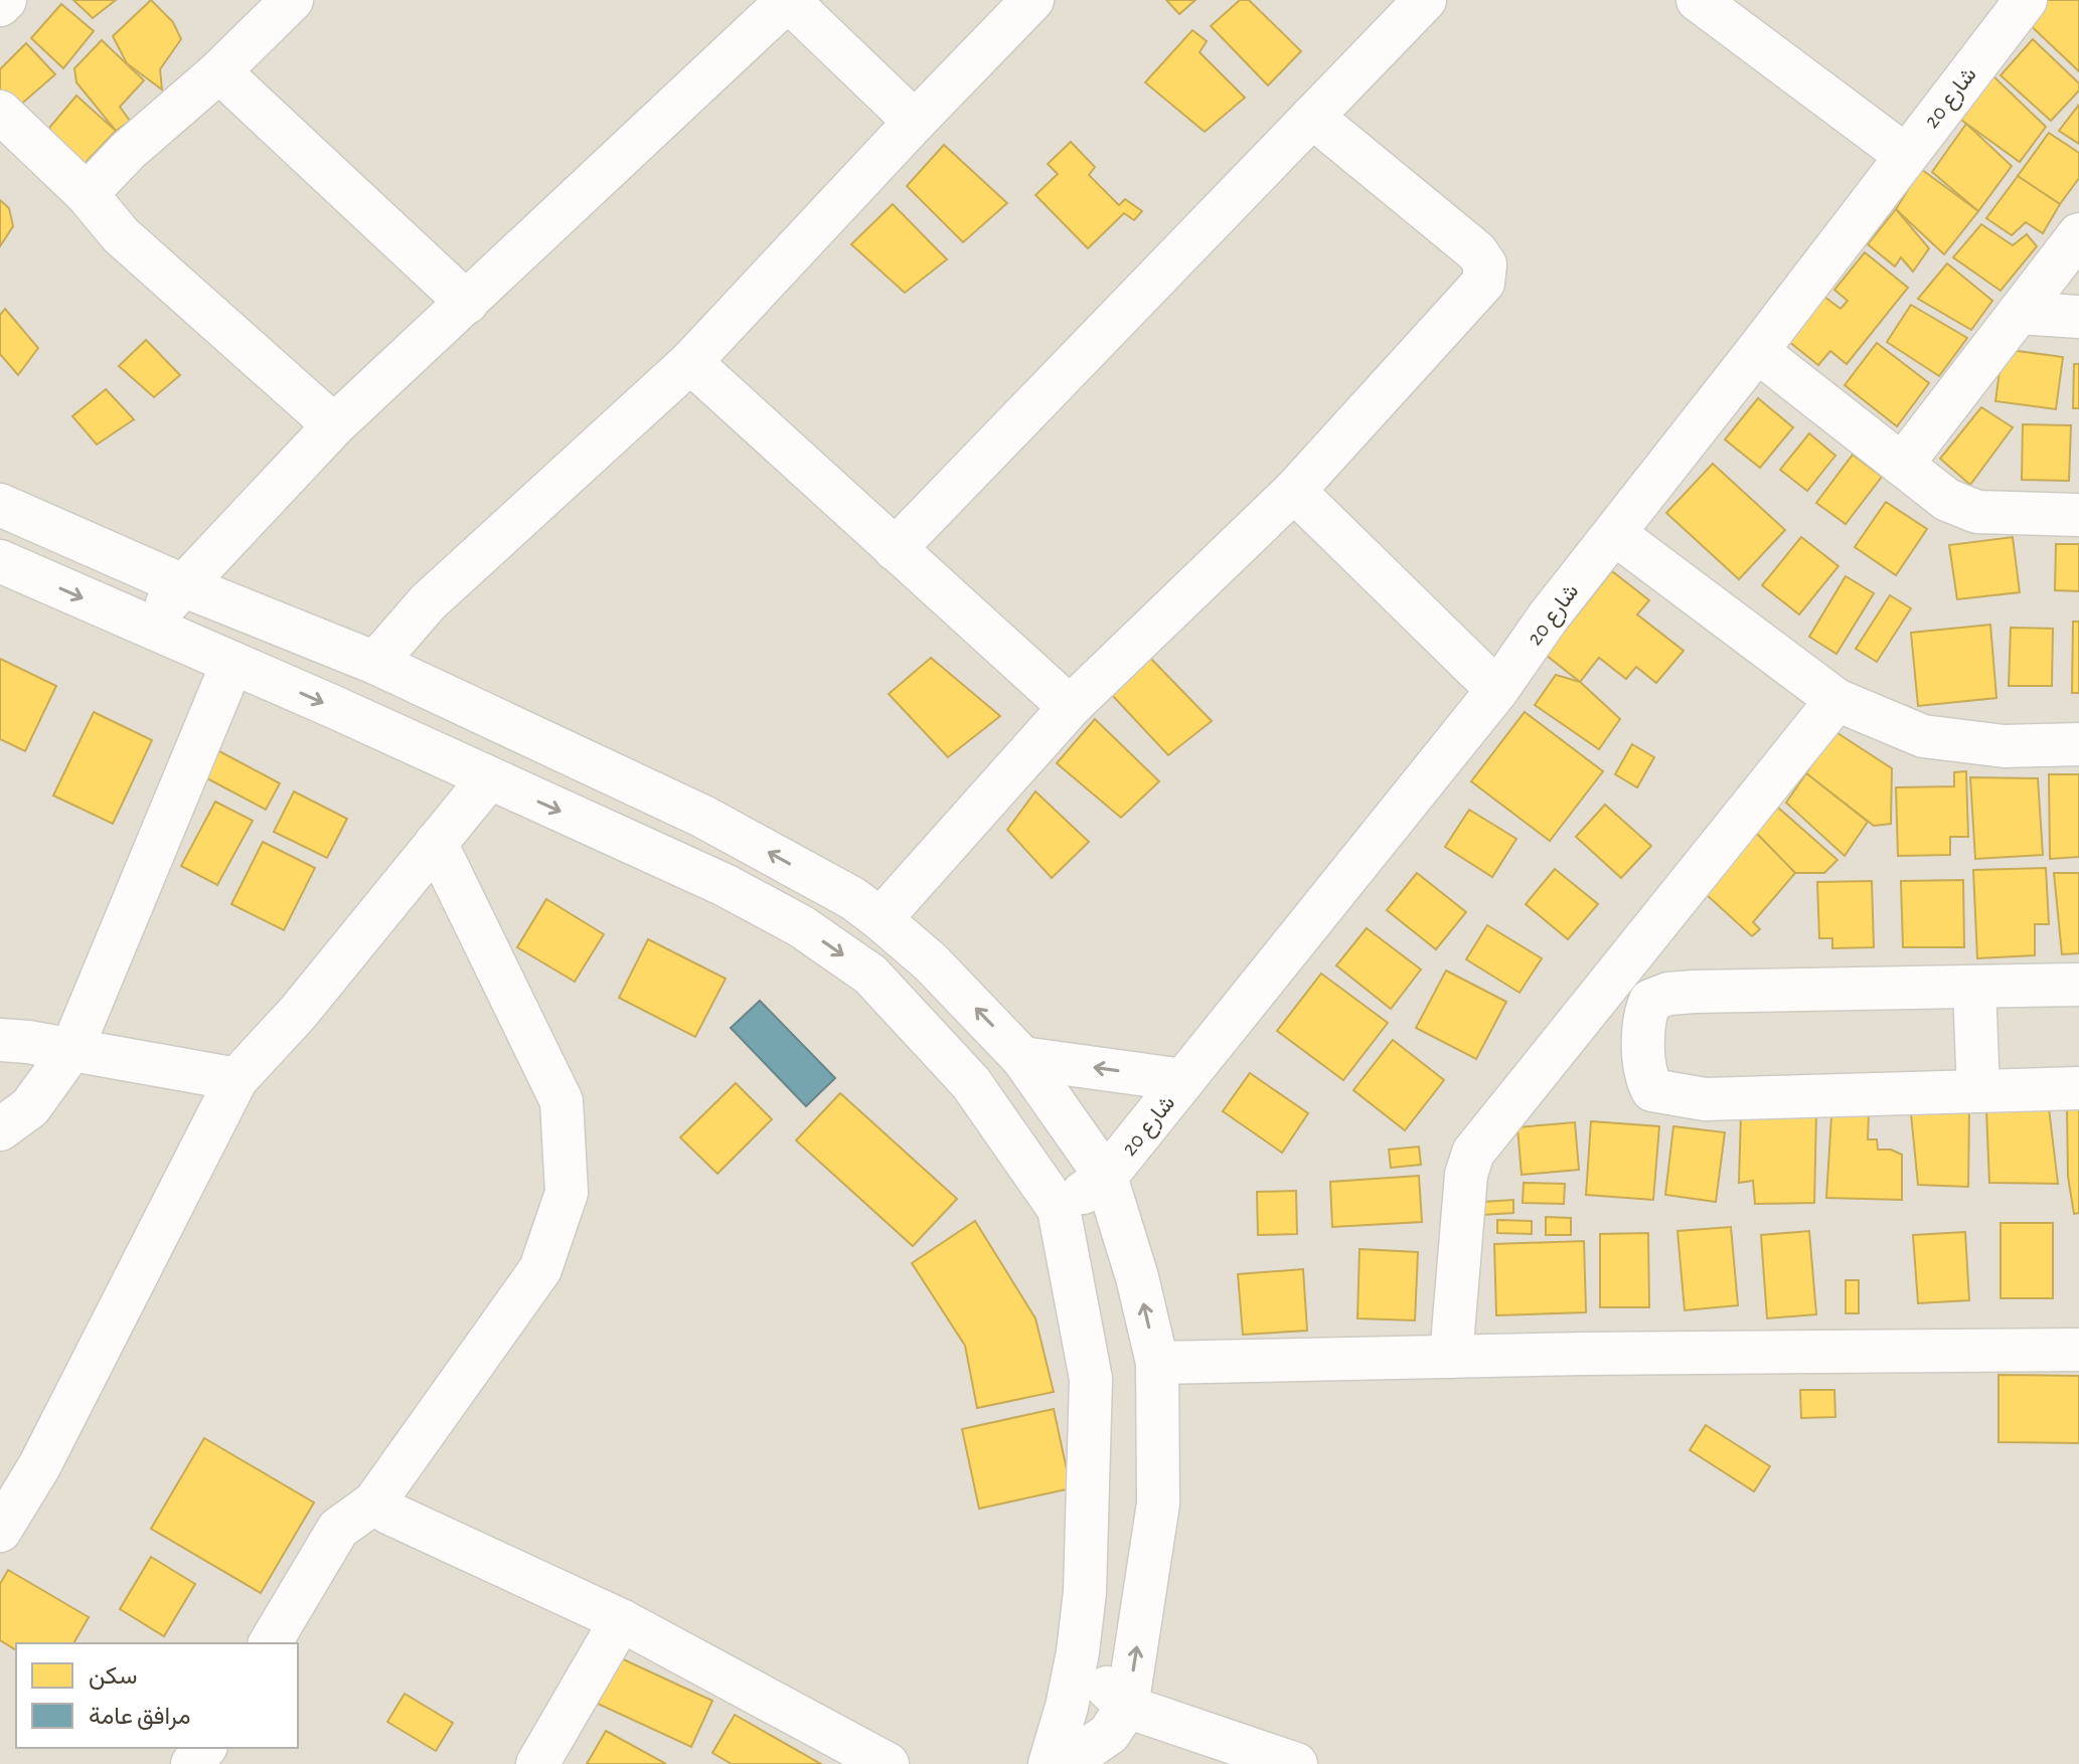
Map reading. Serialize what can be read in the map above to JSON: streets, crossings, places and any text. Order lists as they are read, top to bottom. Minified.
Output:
{"streets":{"street":["شارع 20"]},"legend":["سكن","مرافق عامة"]}
